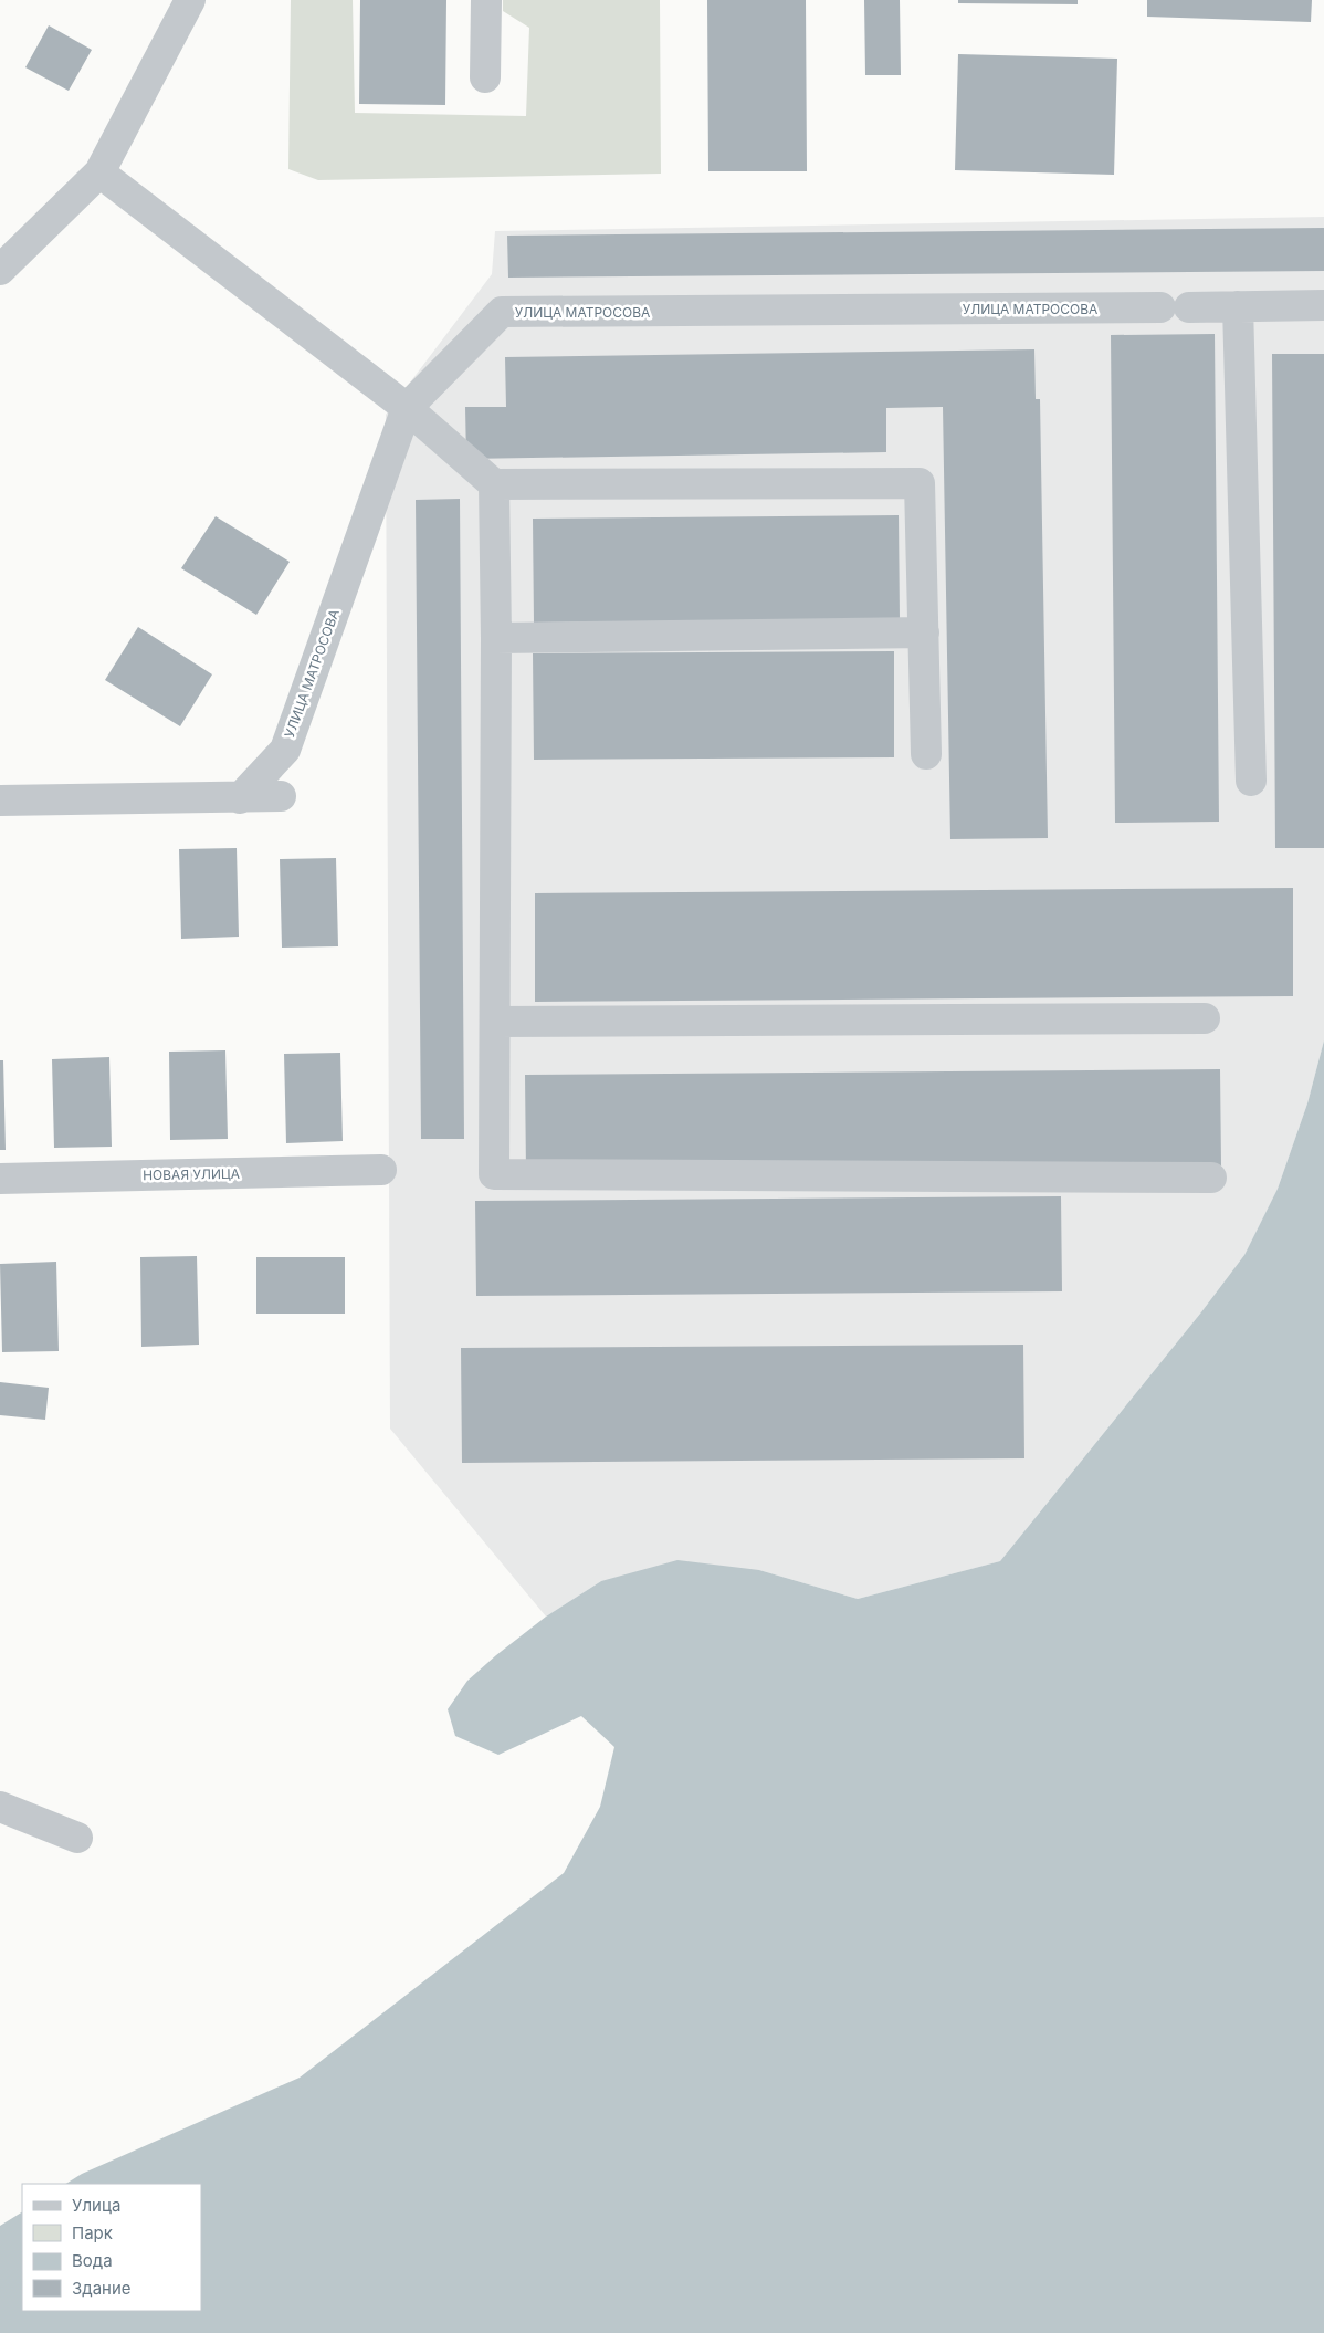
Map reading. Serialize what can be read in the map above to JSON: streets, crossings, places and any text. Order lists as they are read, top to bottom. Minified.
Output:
{"streets":{"street":["УЛИЦА МАТРОСОВА","НОВАЯ УЛИЦА"]},"legend":["Улица","Парк","Вода","Здание"]}
